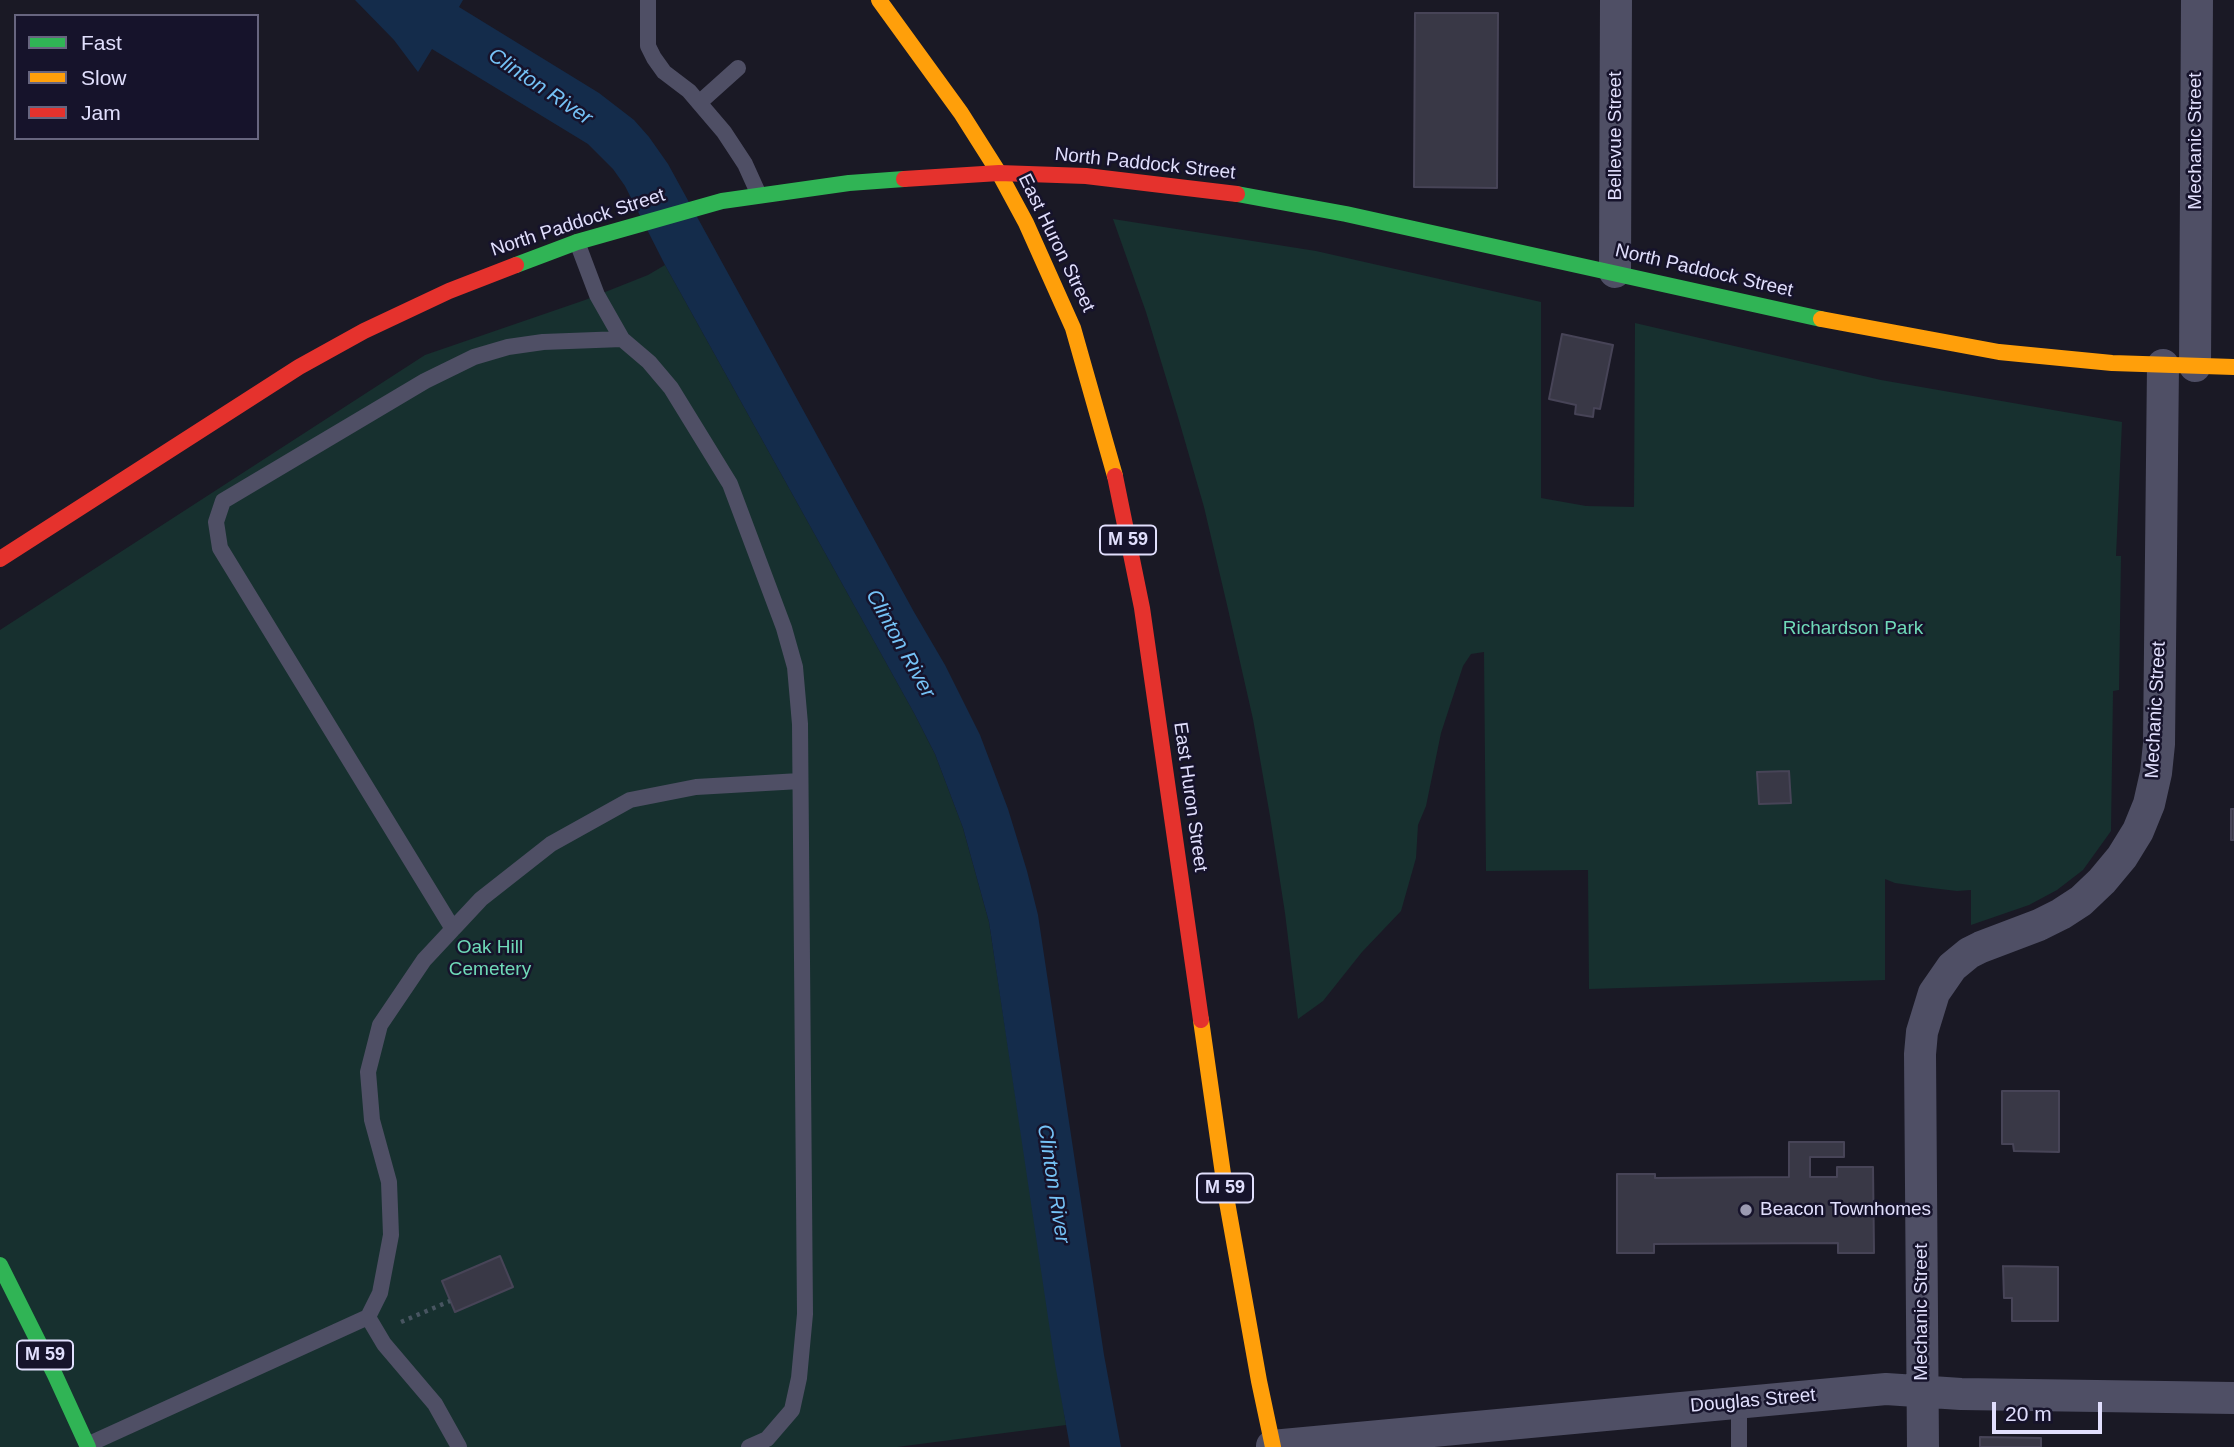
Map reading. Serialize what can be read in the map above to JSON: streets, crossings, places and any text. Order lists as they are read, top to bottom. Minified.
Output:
{"streets":{"main road":["North Paddock Street","East Huron Street","M 59"],"street":["Bellevue Street","Mechanic Street","Douglas Street"]},"crossings":[["Bellevue Street","North Paddock Street"],["Mechanic Street","North Paddock Street"],["Mechanic Street","Douglas Street"],["North Paddock Street","East Huron Street"],["North Paddock Street","M 59"],["East Huron Street","M 59"],["East Huron Street","Douglas Street"]],"water":["Clinton River"],"parks":["Richardson Park","Oak Hill Cemetery"],"places":["Beacon Townhomes"],"legend":["Fast","Slow","Jam"],"scale_bar":"20 m"}
